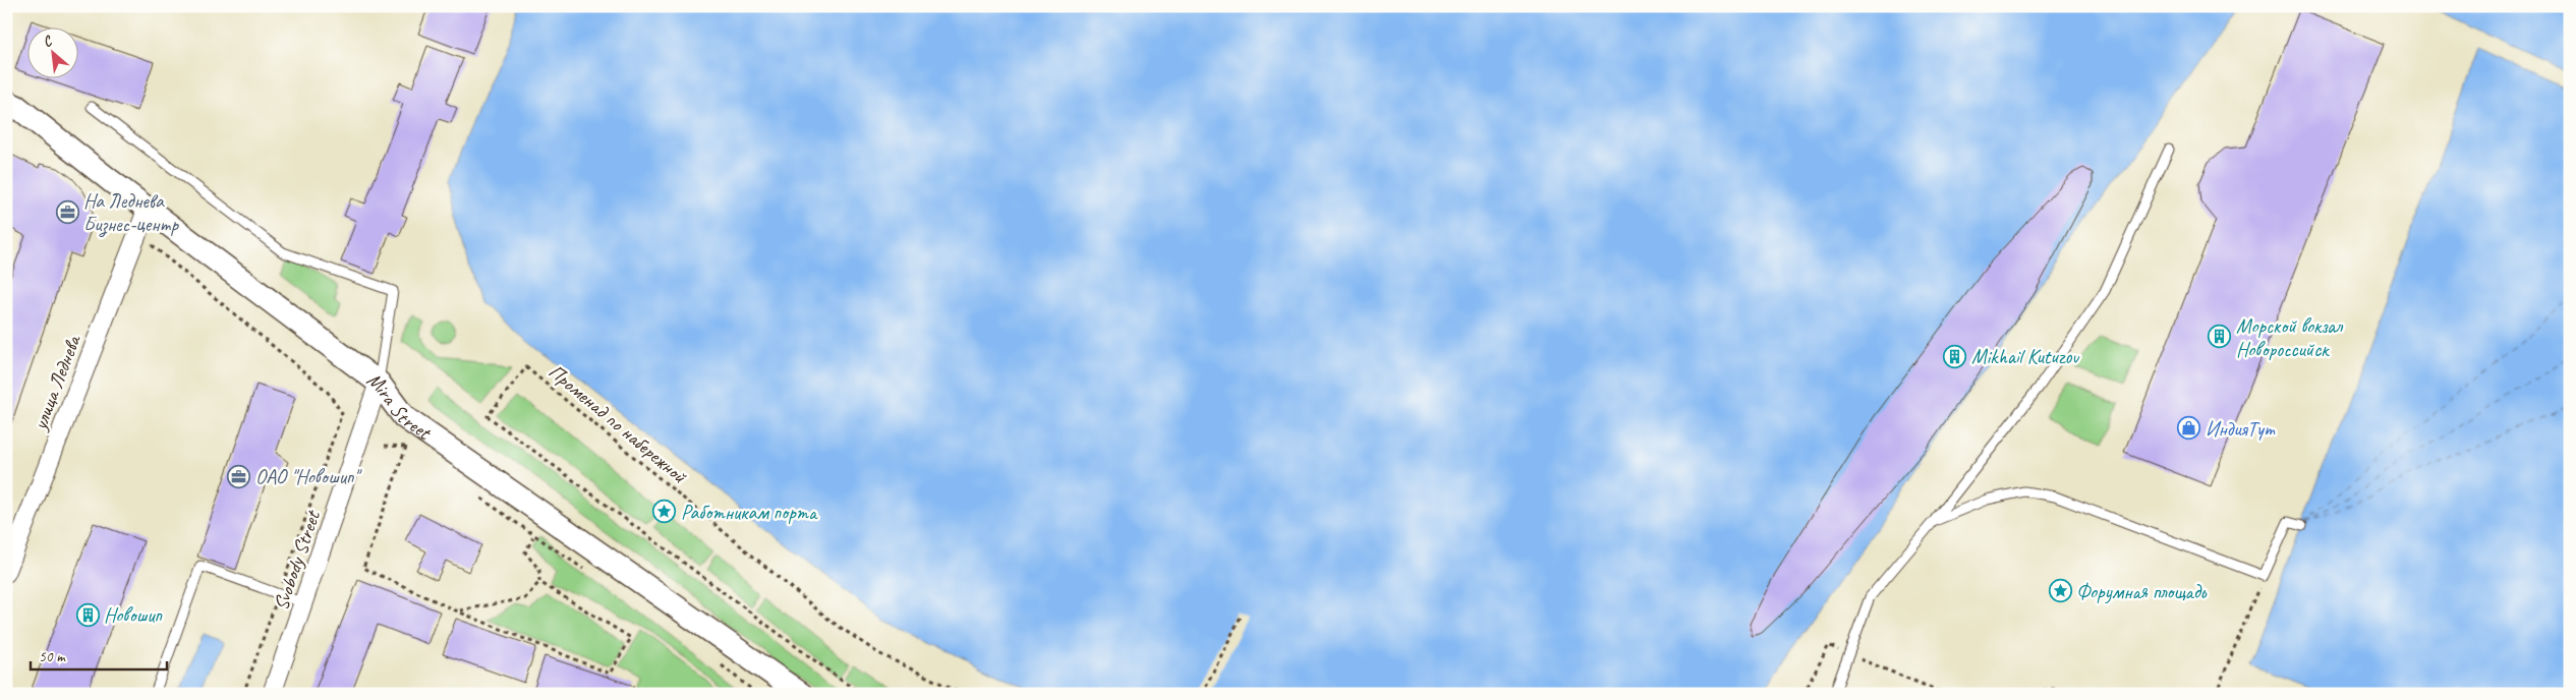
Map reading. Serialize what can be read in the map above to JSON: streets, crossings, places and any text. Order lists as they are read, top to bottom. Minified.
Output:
{"streets":{"street":["улица Леднева","Mira Street","Svobody Street"],"path":["Променад по набережной"]},"crossings":[["улица Леднева","Mira Street"],["Mira Street","Svobody Street"]],"places":{"office":["На Леднева Бизнес-центр","ОАО \"Новошип\""],"building":["Морской вокзал Новороссийск","Mikhail Kutuzov","Новошип"],"shop":["ИндияТут"],"place":["Работникам порта","Форумная площадь"]},"scale_bar":"50 m","north":"top left"}
